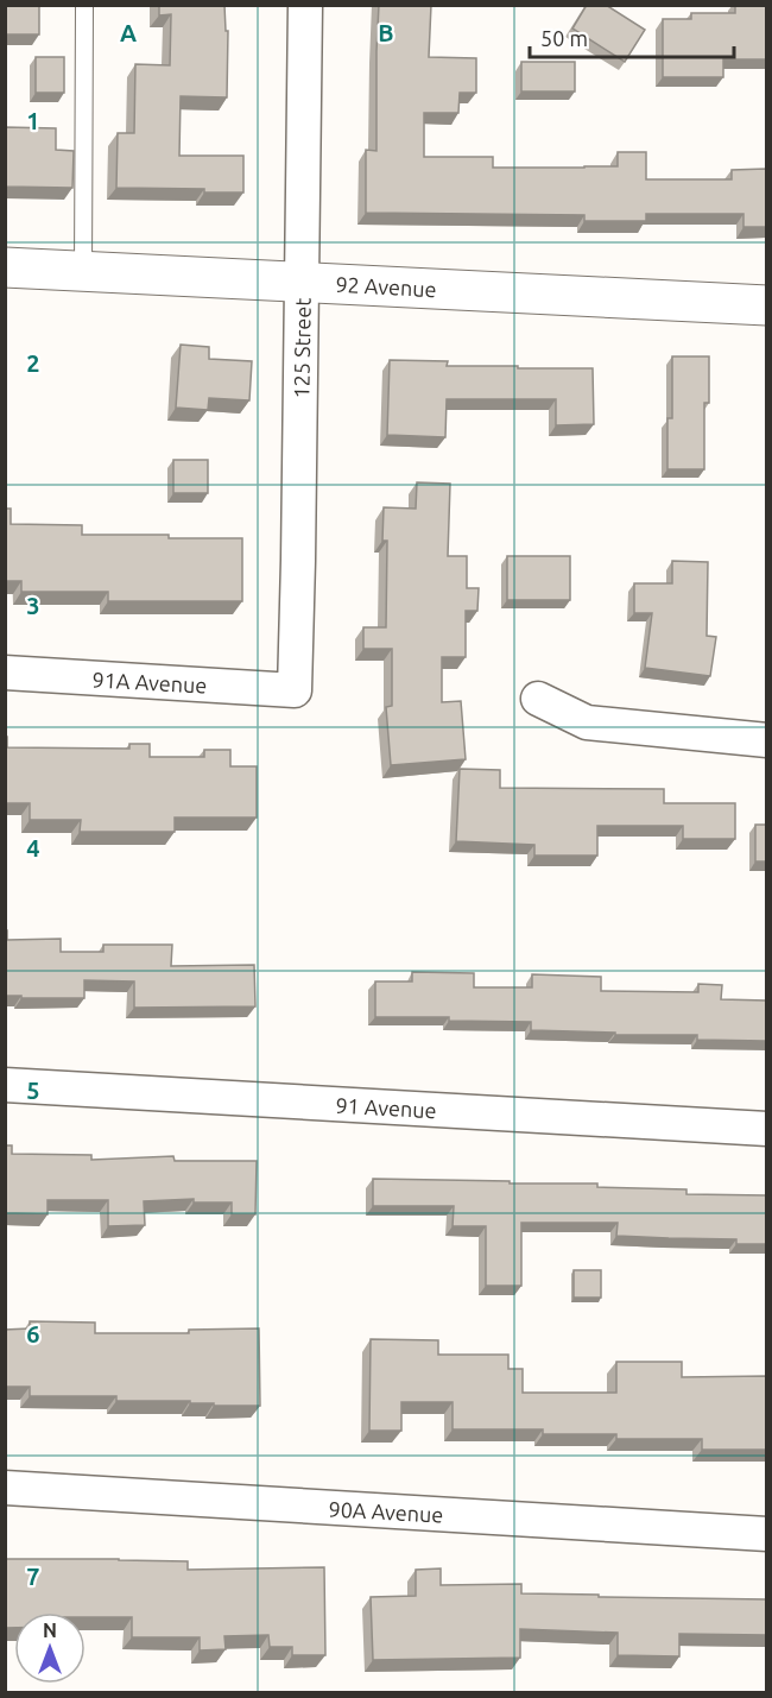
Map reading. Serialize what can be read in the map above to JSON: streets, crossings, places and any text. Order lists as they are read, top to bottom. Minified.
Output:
{"streets":{"street":["92 Avenue","125 Street","91A Avenue","91 Avenue","90A Avenue"]},"crossings":[["92 Avenue","125 Street"],["125 Street","91A Avenue"]],"scale_bar":"50 m","north":"top","grid":{"columns":["A","B"],"rows":["1","2","3","4","5","6","7"]}}
